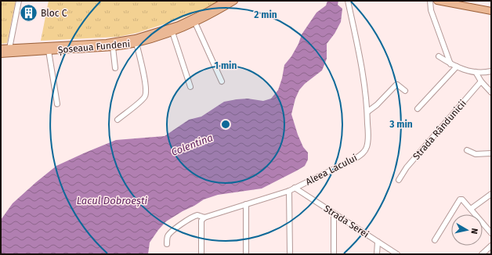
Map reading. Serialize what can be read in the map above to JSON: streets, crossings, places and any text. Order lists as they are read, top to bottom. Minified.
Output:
{"streets":{"main road":["Șoseaua Fundeni"],"street":["Strada Rândunicii","Aleea Lacului","Strada Serei"]},"crossings":[["Aleea Lacului","Strada Serei"]],"water":["Colentina","Lacul Dobroești"],"places":{"building":["Bloc C"]},"north":"right","rings":["2 min","1 min","3 min"]}
